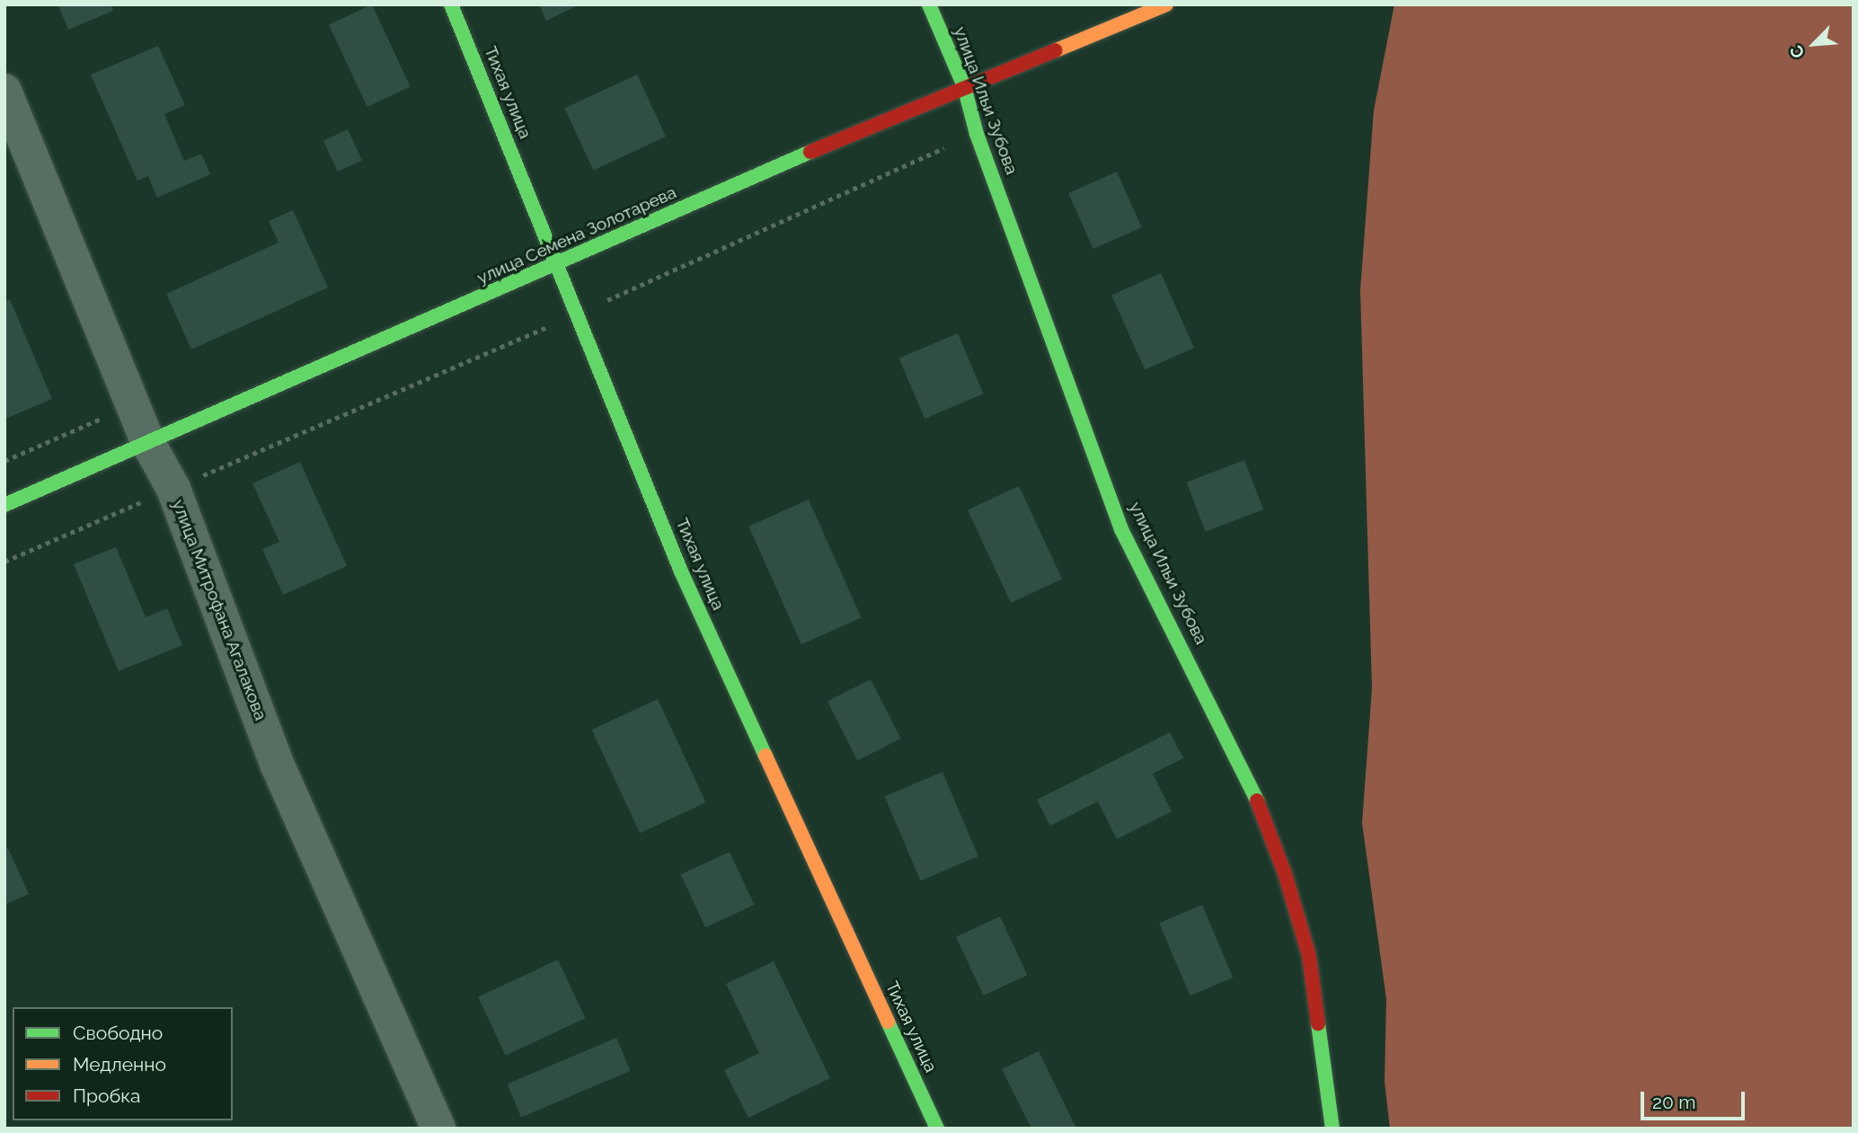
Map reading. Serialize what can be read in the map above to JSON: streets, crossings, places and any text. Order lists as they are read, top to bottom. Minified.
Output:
{"streets":{"street":["Тихая улица","улица Ильи Зубова","улица Семена Золотарева","улица Митрофана Агалакова"]},"crossings":[["Тихая улица","улица Семена Золотарева"],["улица Ильи Зубова","улица Семена Золотарева"],["улица Семена Золотарева","улица Митрофана Агалакова"]],"legend":["Свободно","Медленно","Пробка"],"scale_bar":"20 m","north":"bottom left"}
